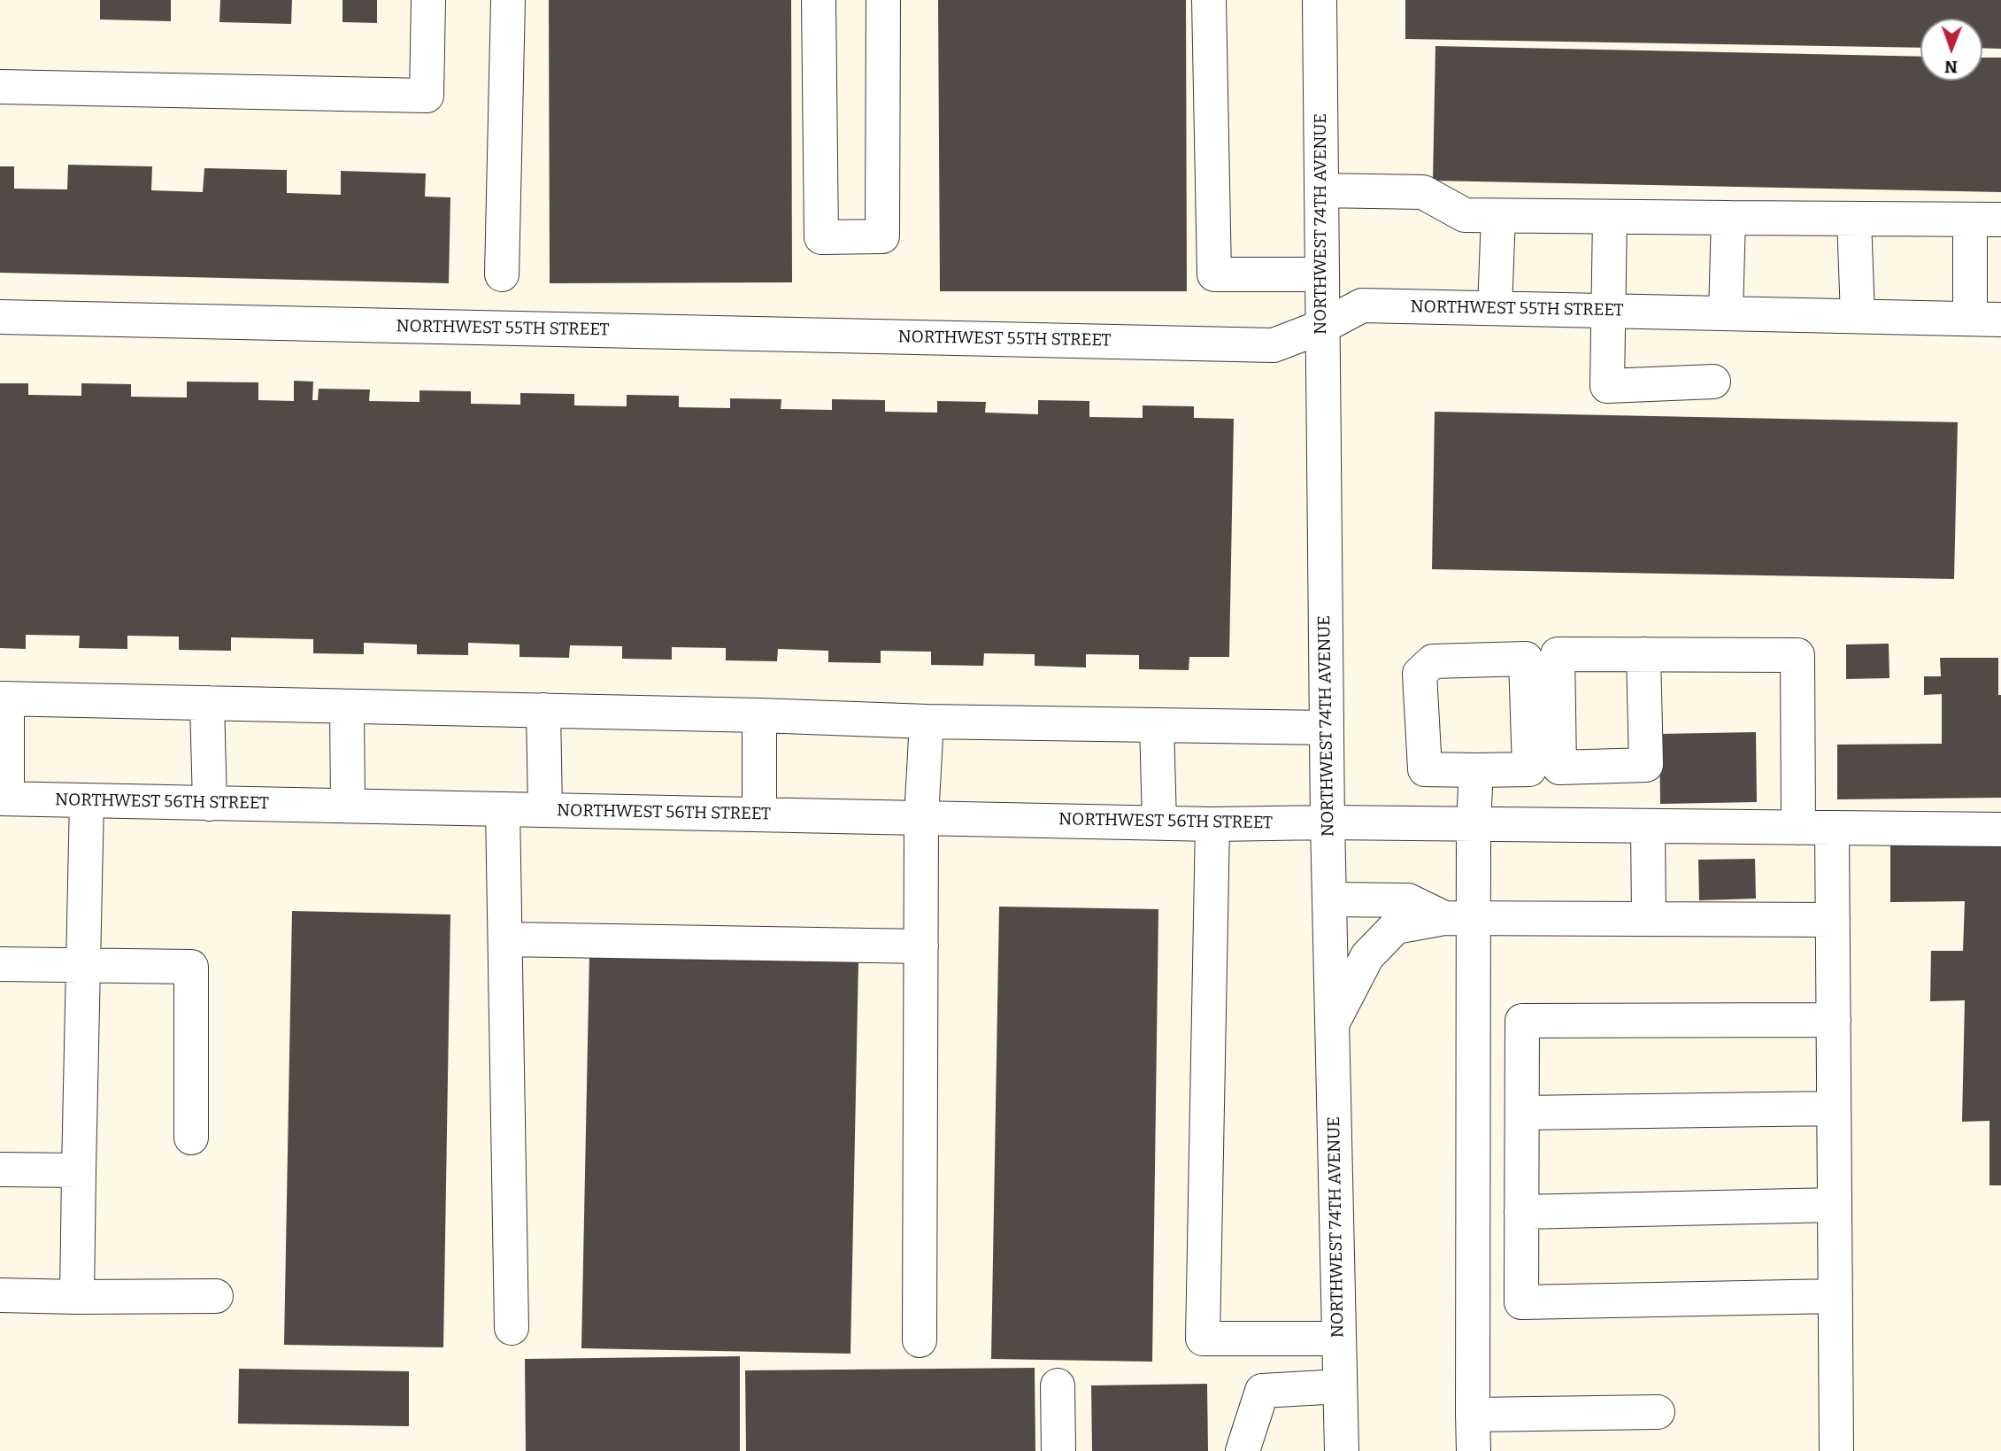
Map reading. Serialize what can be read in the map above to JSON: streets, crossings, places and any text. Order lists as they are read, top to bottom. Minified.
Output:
{"streets":{"street":["NORTHWEST 74TH AVENUE","NORTHWEST 55TH STREET","NORTHWEST 56TH STREET"]},"crossings":[["NORTHWEST 74TH AVENUE","NORTHWEST 55TH STREET"],["NORTHWEST 74TH AVENUE","NORTHWEST 56TH STREET"]],"north":"bottom"}
